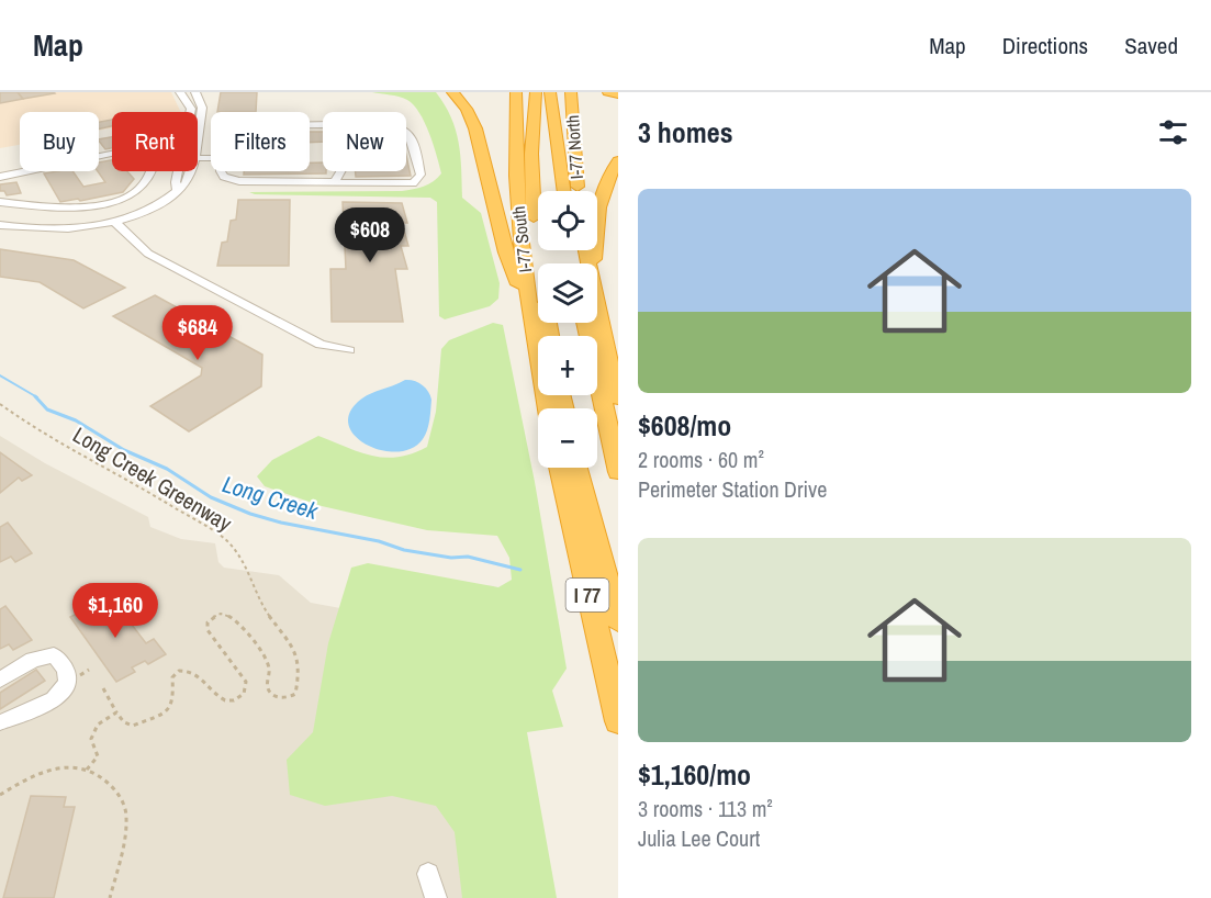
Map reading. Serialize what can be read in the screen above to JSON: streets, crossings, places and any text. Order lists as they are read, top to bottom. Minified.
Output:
{"streets":{"highway":["I-77 North","I-77 South","I 77"],"path":["Long Creek Greenway"]},"water":["Long Creek"],"page":{"header":"Map","nav":["Map","Directions","Saved"],"heading":"3 homes","chip":["Buy","Rent","Filters","New"],"list":[{"name":"$608/mo","note":"2 rooms · 60 m² · Perimeter Station Drive"},{"name":"$1,160/mo","note":"3 rooms · 113 m² · Julia Lee Court"}],"map_buttons":["+","−"],"price":["$608","$684","$1,160"]}}
